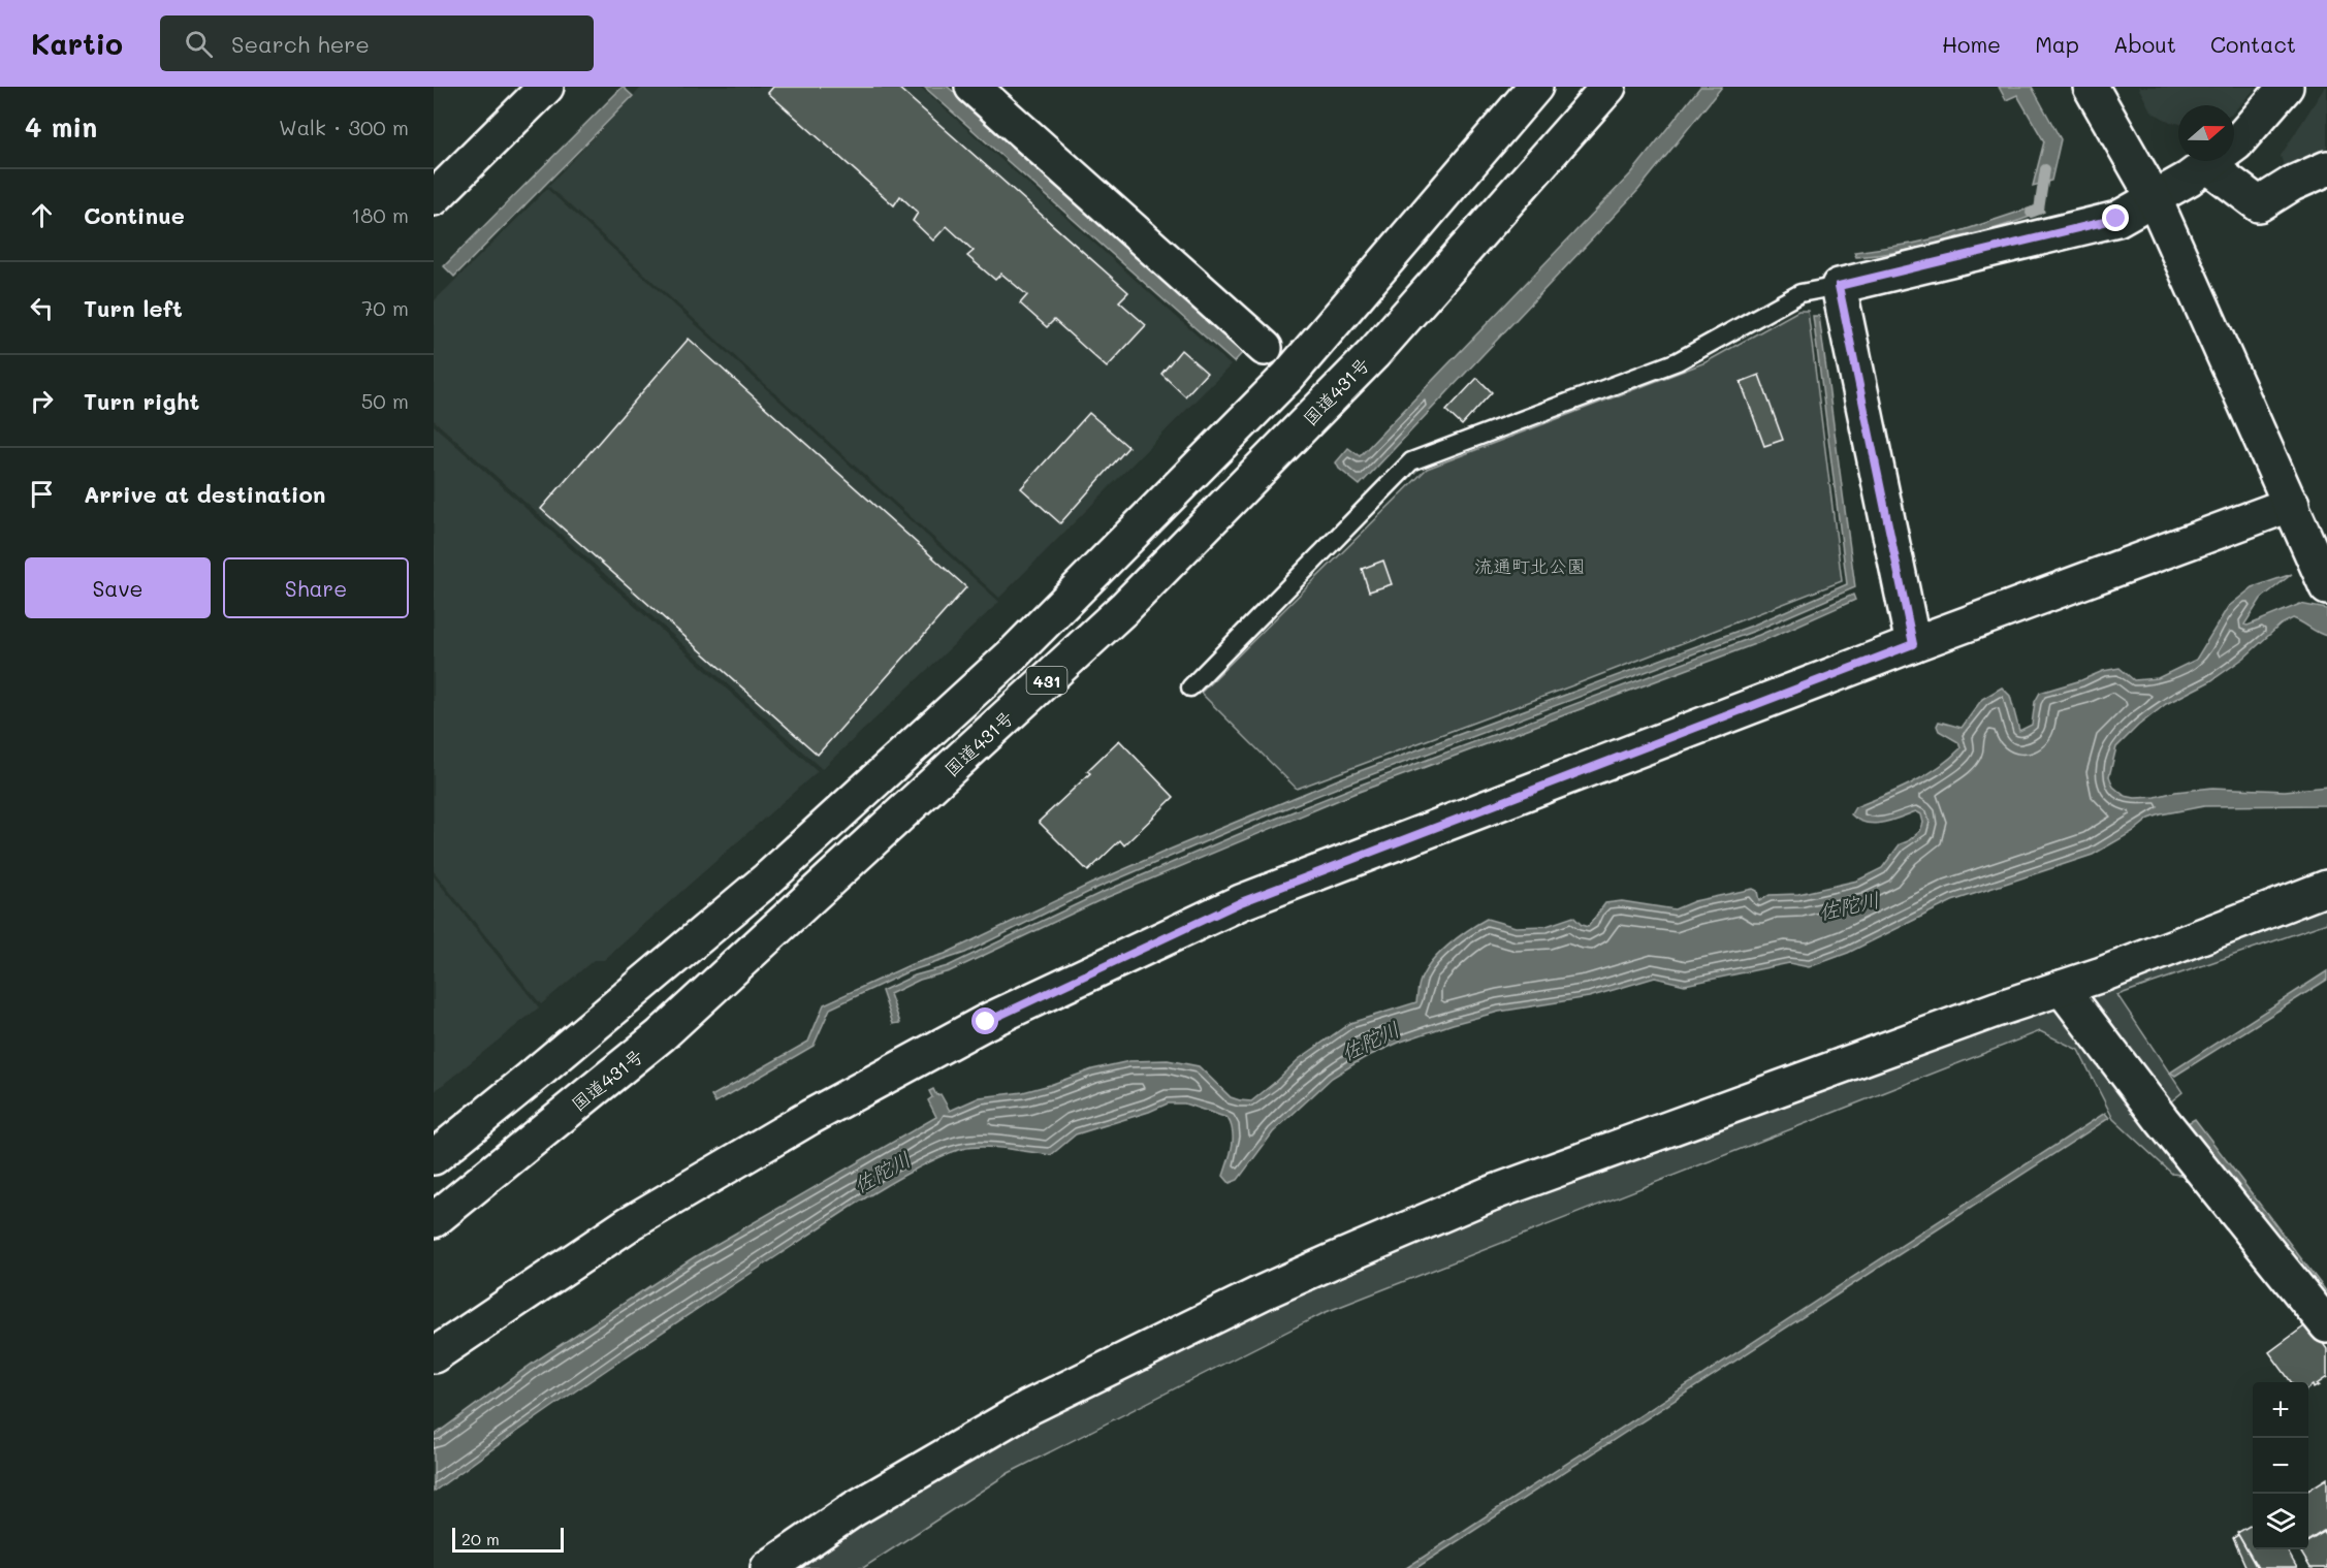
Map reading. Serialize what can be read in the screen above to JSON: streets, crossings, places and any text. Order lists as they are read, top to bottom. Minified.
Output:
{"streets":{"main road":["国道431号","431"]},"water":["佐陀川"],"parks":["流通町北公園"],"scale_bar":"20 m","north":"right","page":{"header":"Kartio","search":"Search here","nav":["Home","Map","About","Contact"],"heading":["4 min","Walk · 300 m"],"list":[["Continue","180 m"],["Turn left","70 m"],["Turn right","50 m"],"Arrive at destination"],"buttons":["Save","Share"],"map_buttons":["+","−"],"scale":"20 m"}}
